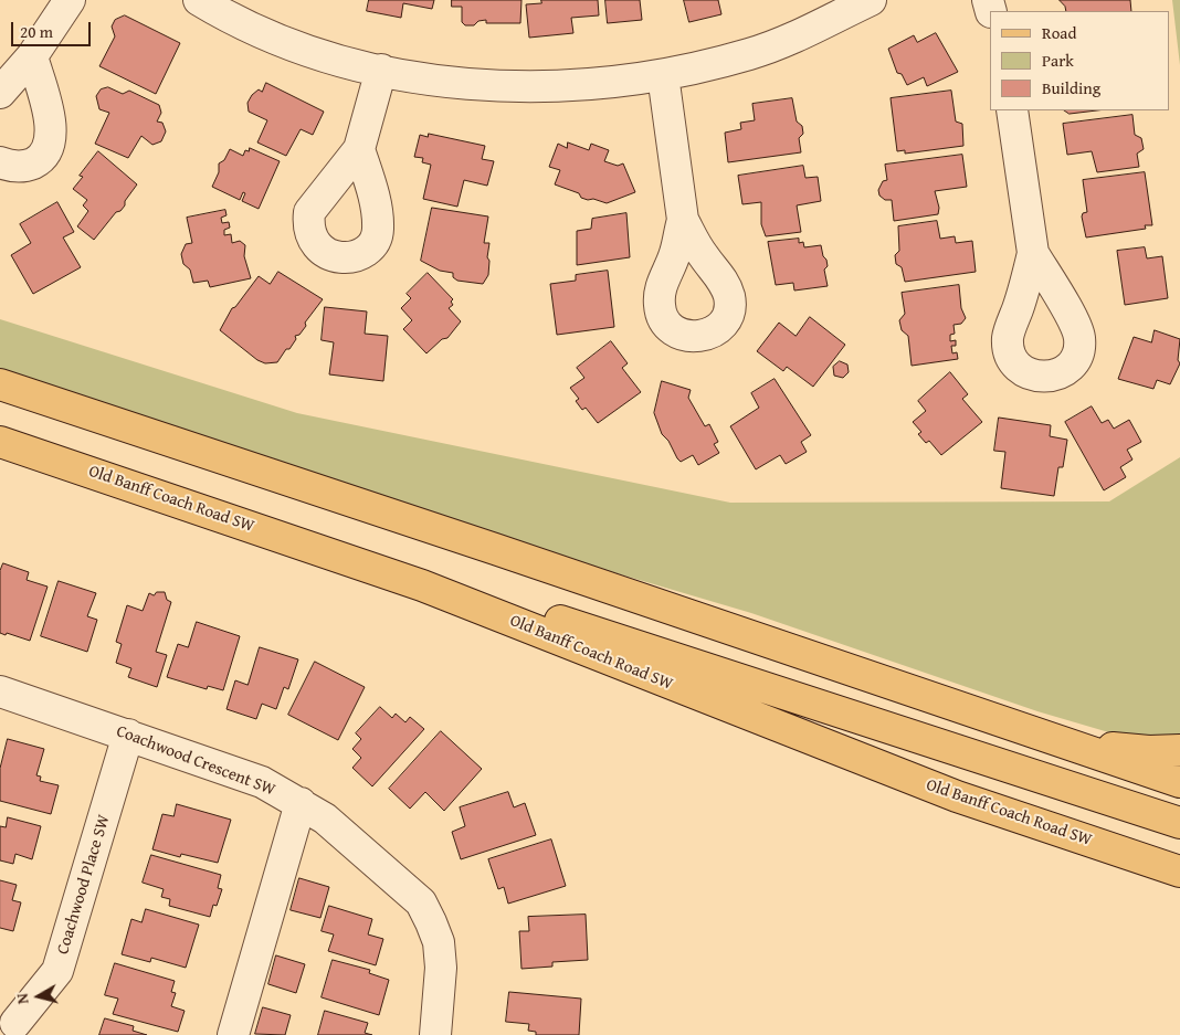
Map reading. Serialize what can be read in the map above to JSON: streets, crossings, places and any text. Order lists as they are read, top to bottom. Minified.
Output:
{"streets":{"main road":["Old Banff Coach Road SW"],"street":["Coachwood Crescent SW","Coachwood Place SW"]},"crossings":[["Coachwood Crescent SW","Coachwood Place SW"]],"legend":["Road","Park","Building"],"scale_bar":"20 m","north":"left"}
